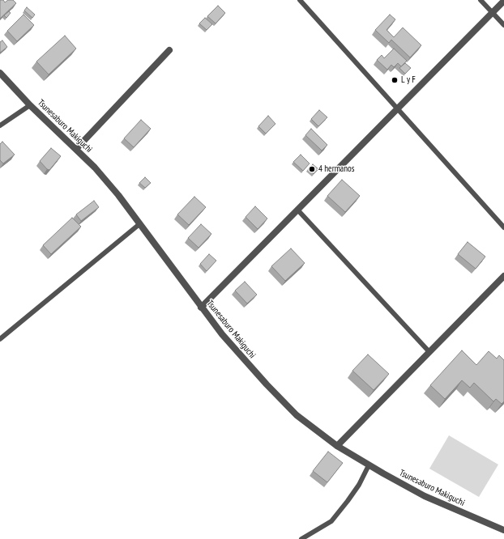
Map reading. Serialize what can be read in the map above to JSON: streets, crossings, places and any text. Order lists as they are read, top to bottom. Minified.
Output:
{"streets":{"street":["Tsunesaburo Makiguchi"]},"places":["L y F","4 hermanos"]}
